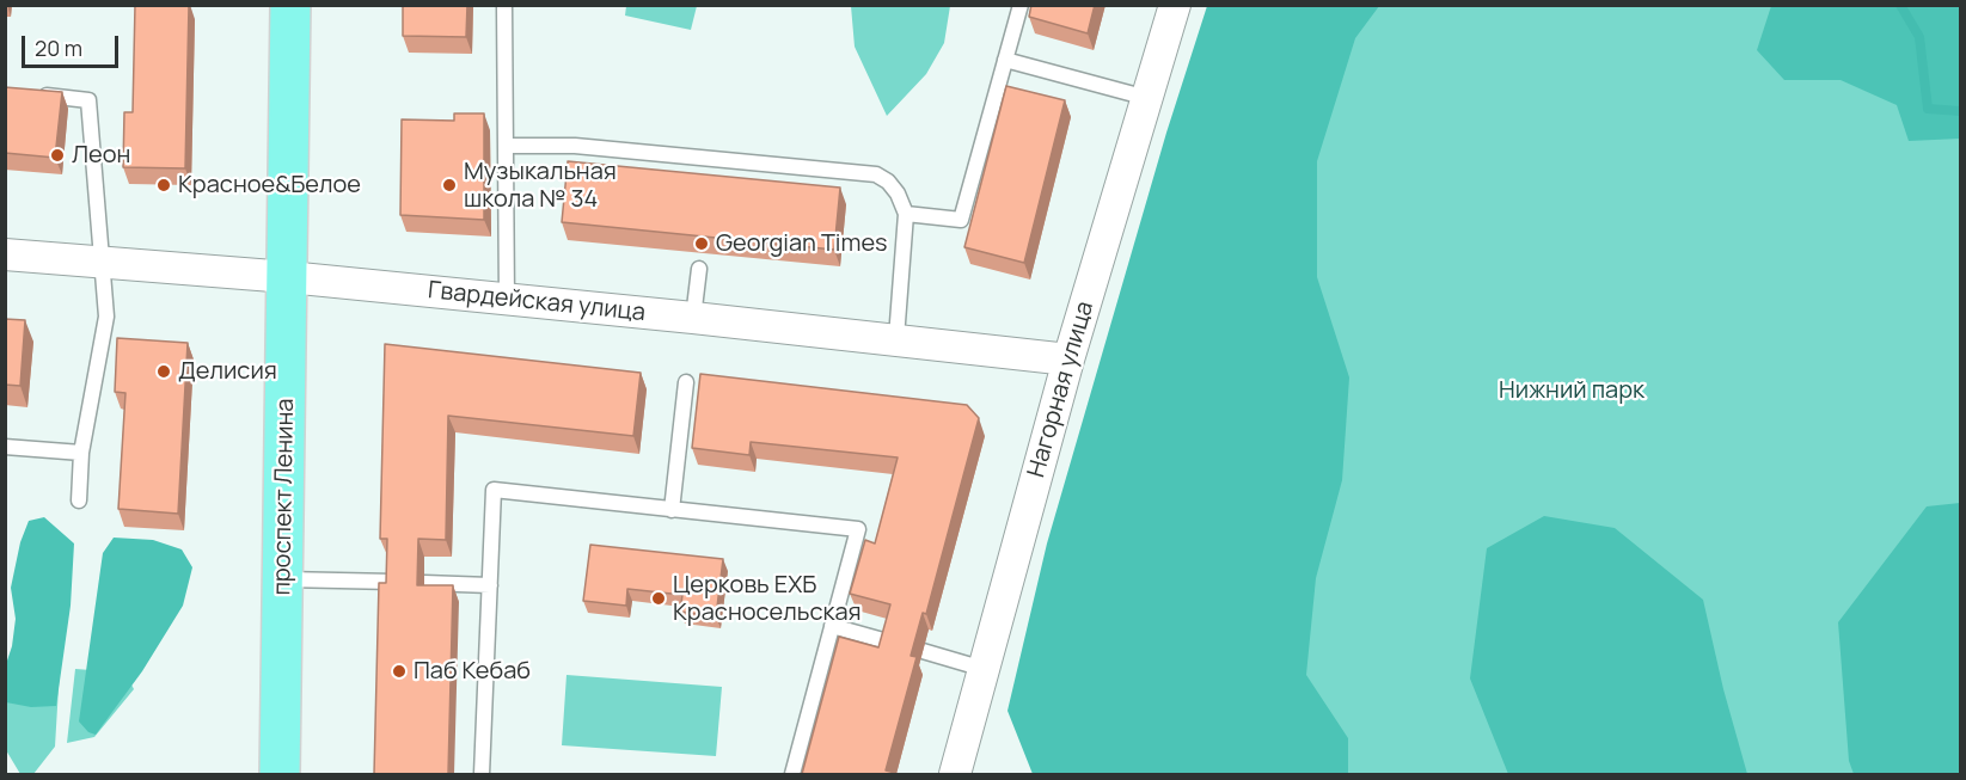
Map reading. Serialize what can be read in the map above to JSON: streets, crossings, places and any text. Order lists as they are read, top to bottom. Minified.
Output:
{"streets":{"main road":["проспект Ленина"],"street":["Гвардейская улица","Нагорная улица"]},"crossings":[["Гвардейская улица","Нагорная улица"],["Гвардейская улица","проспект Ленина"]],"parks":["Нижний парк"],"places":["Леон","Красное&Белое","Музыкальная школа № 34","Georgian Times","Делисия","Церковь ЕХБ Красносельская","Паб Кебаб"],"scale_bar":"20 m"}
